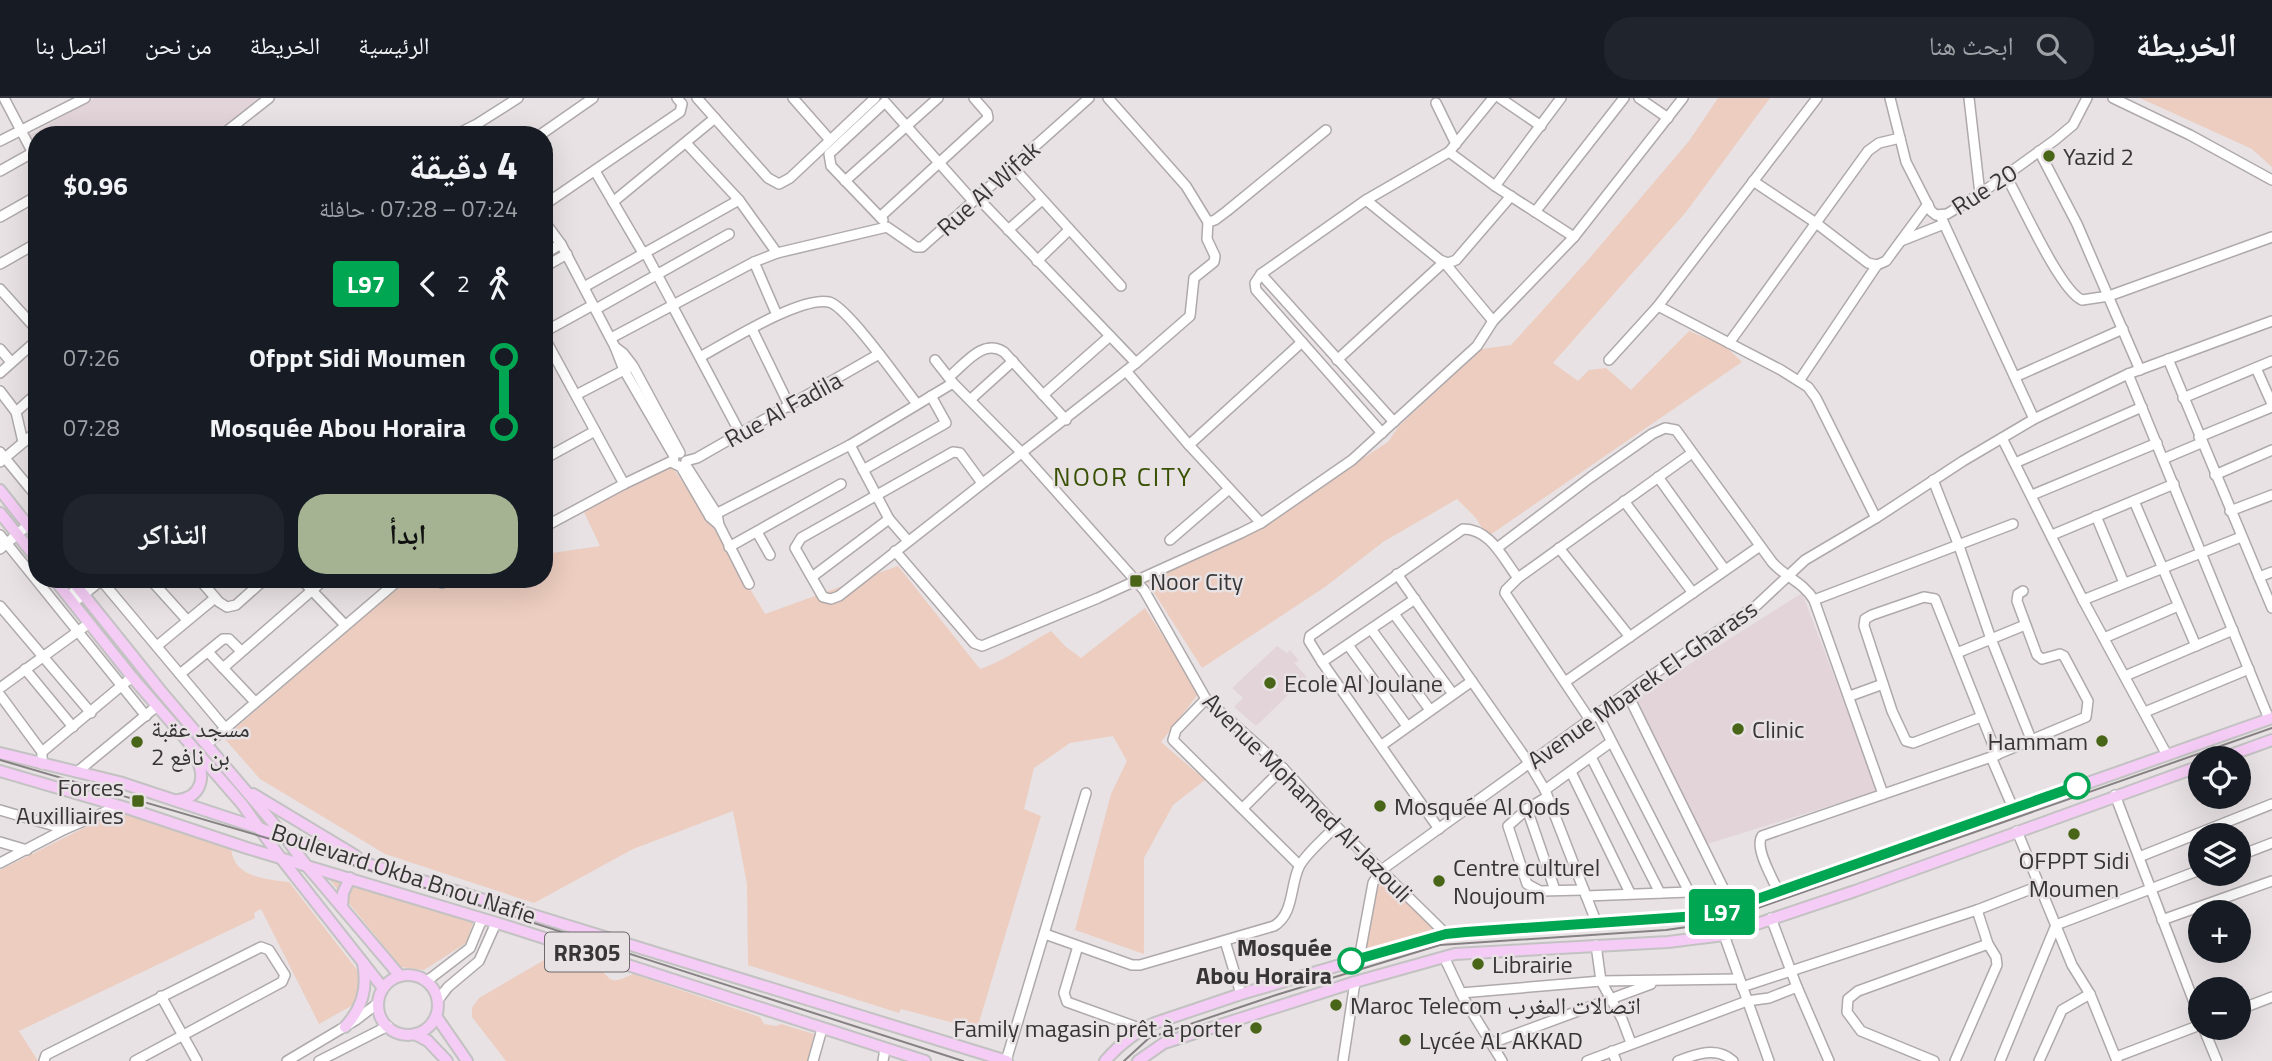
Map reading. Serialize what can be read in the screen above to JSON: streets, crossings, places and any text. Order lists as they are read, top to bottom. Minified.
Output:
{"streets":{"main road":["Boulevard Okba Bnou Nafie","RR305"],"street":["Rue Al Wifak","Rue 20","Rue Al Fadila","Avenue Mbarek El-Gharass","Avenue Mohamed Al-Jazouli"]},"crossings":[["Avenue Mbarek El-Gharass","Avenue Mohamed Al-Jazouli"]],"districts":["NOOR CITY"],"places":{"other":["Yazid 2","Ecole Al Joulane","Clinic","Hammam","مسجد عقبة بن نافع 2","Mosquée Al Qods","OFPPT Sidi Moumen","Centre culturel Noujoum","Mosquée Abou Horaira","Librairie","Maroc Telecom اتصالات المغرب","Family magasin prêt à porter","Lycée AL AKKAD"],"transit":["Noor City","Forces Auxilliaires"]},"lines":["bus line L97"],"page":{"header":"الخريطة","search":"ابحث هنا","nav":["الرئيسية","الخريطة","من نحن","اتصل بنا"],"on_map":"L97","heading":["4 دقيقة","07:24 – 07:28 · حافلة","$0.96"],"legs":["2","L97"],"list":[{"name":"Ofppt Sidi Moumen","value":"07:26"},{"name":"Mosquée Abou Horaira","value":"07:28"}],"buttons":["ابدأ","التذاكر"],"map_buttons":["+","−"]}}
